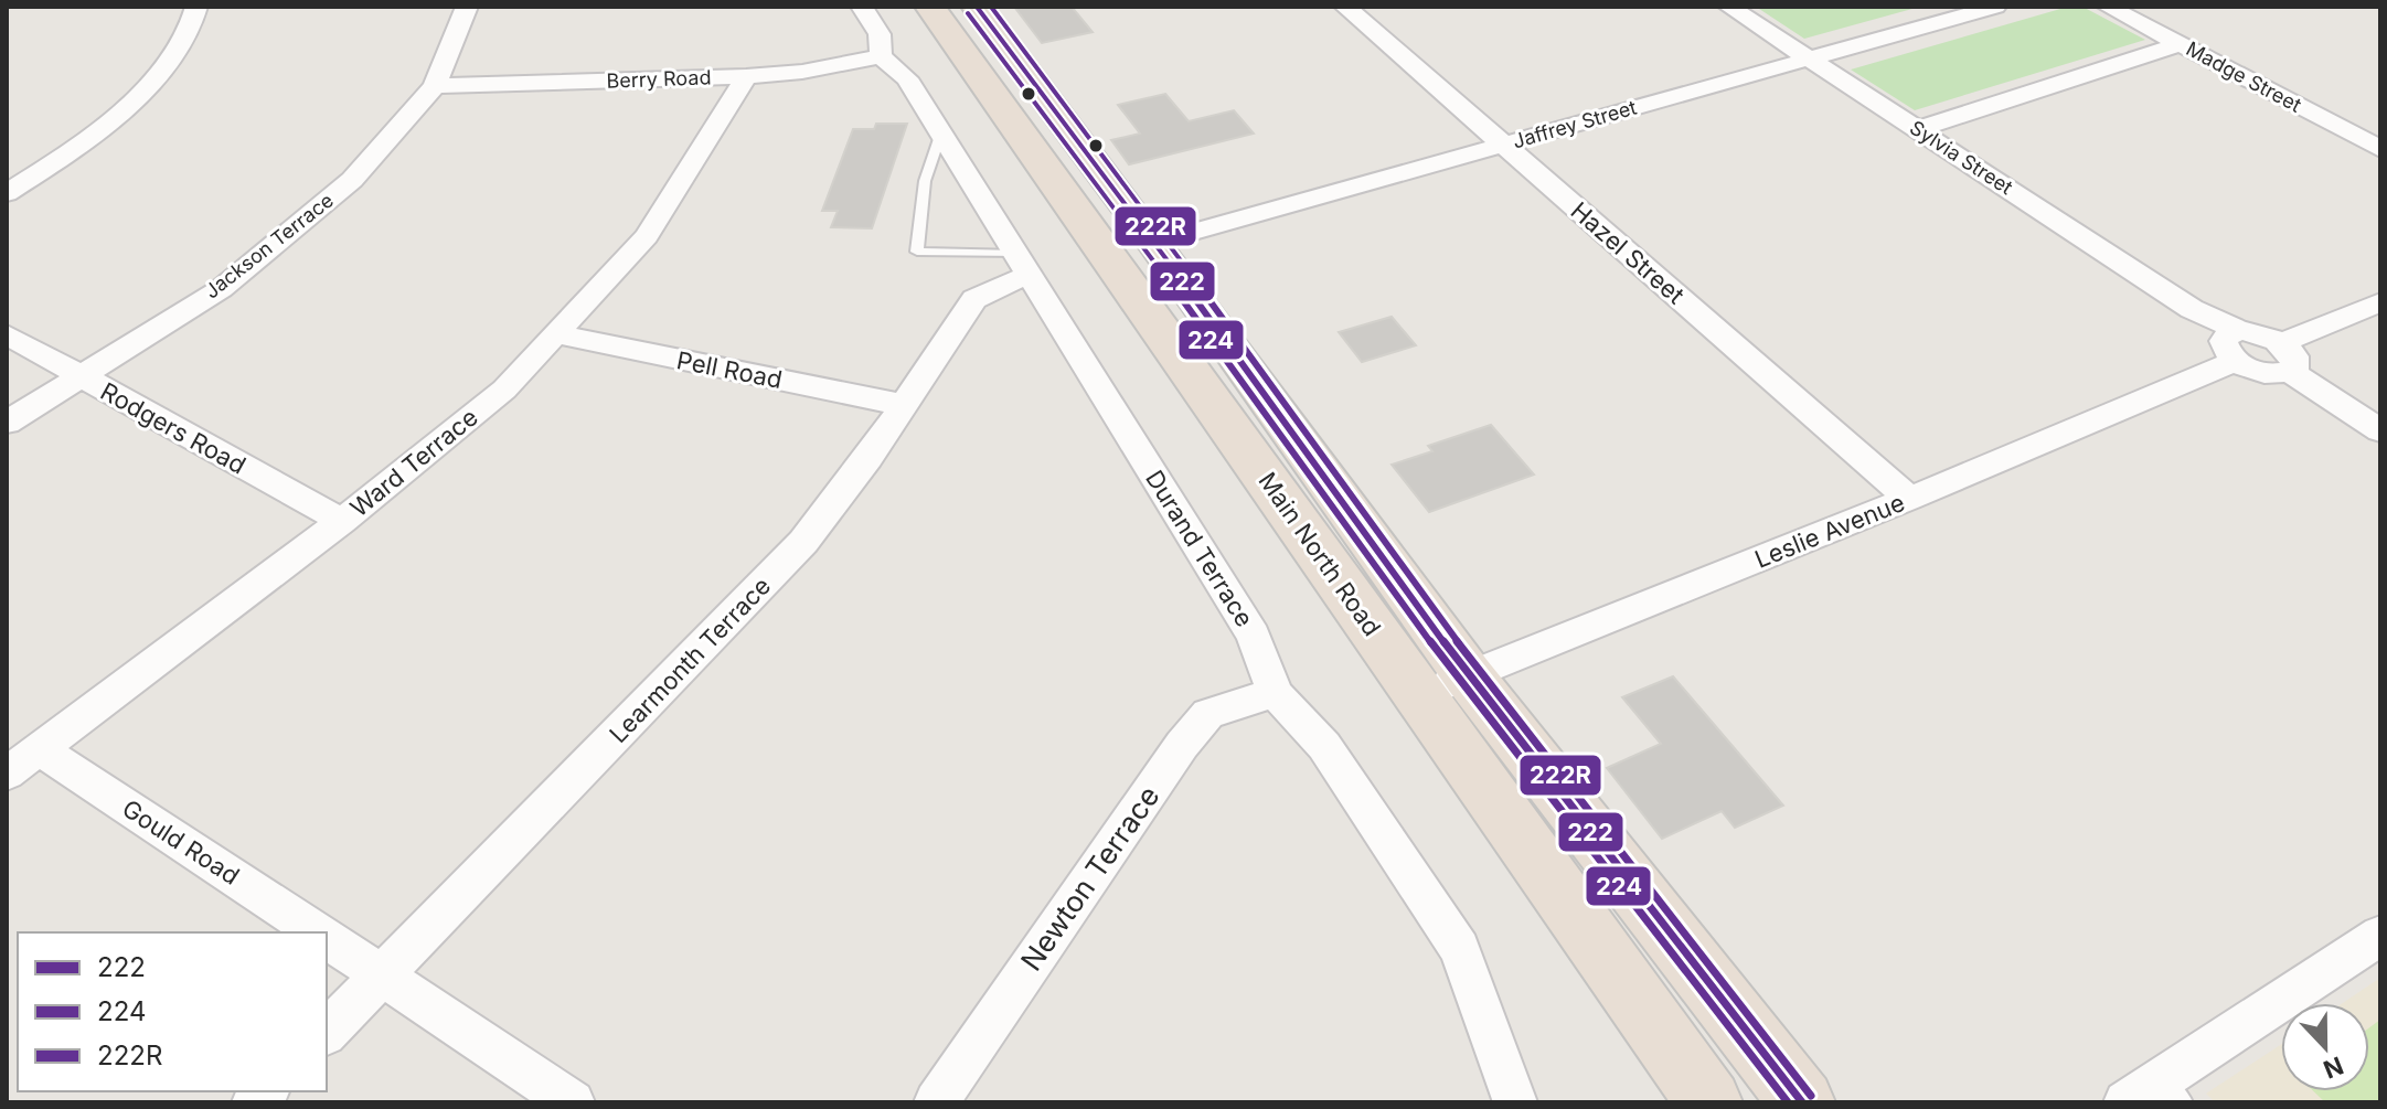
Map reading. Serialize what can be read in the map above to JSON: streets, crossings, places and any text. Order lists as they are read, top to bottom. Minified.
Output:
{"streets":{"highway":["Main North Road"],"street":["Madge Street","Berry Road","Jaffrey Street","Sylvia Street","Jackson Terrace","Hazel Street","Pell Road","Rodgers Road","Ward Terrace","Leslie Avenue","Durand Terrace","Learmonth Terrace","Gould Road","Newton Terrace"]},"crossings":[["Berry Road","Jackson Terrace"],["Berry Road","Ward Terrace"],["Berry Road","Durand Terrace"],["Jaffrey Street","Sylvia Street"],["Jaffrey Street","Hazel Street"],["Jaffrey Street","Main North Road"],["Sylvia Street","Leslie Avenue"],["Jackson Terrace","Rodgers Road"],["Hazel Street","Leslie Avenue"],["Pell Road","Ward Terrace"],["Pell Road","Learmonth Terrace"],["Rodgers Road","Ward Terrace"],["Ward Terrace","Gould Road"],["Leslie Avenue","Main North Road"],["Durand Terrace","Learmonth Terrace"],["Durand Terrace","Newton Terrace"],["Learmonth Terrace","Gould Road"]],"lines":["transit line 222","transit line 222R","transit line 224"],"legend":["222","224","222R"],"north":"bottom"}
